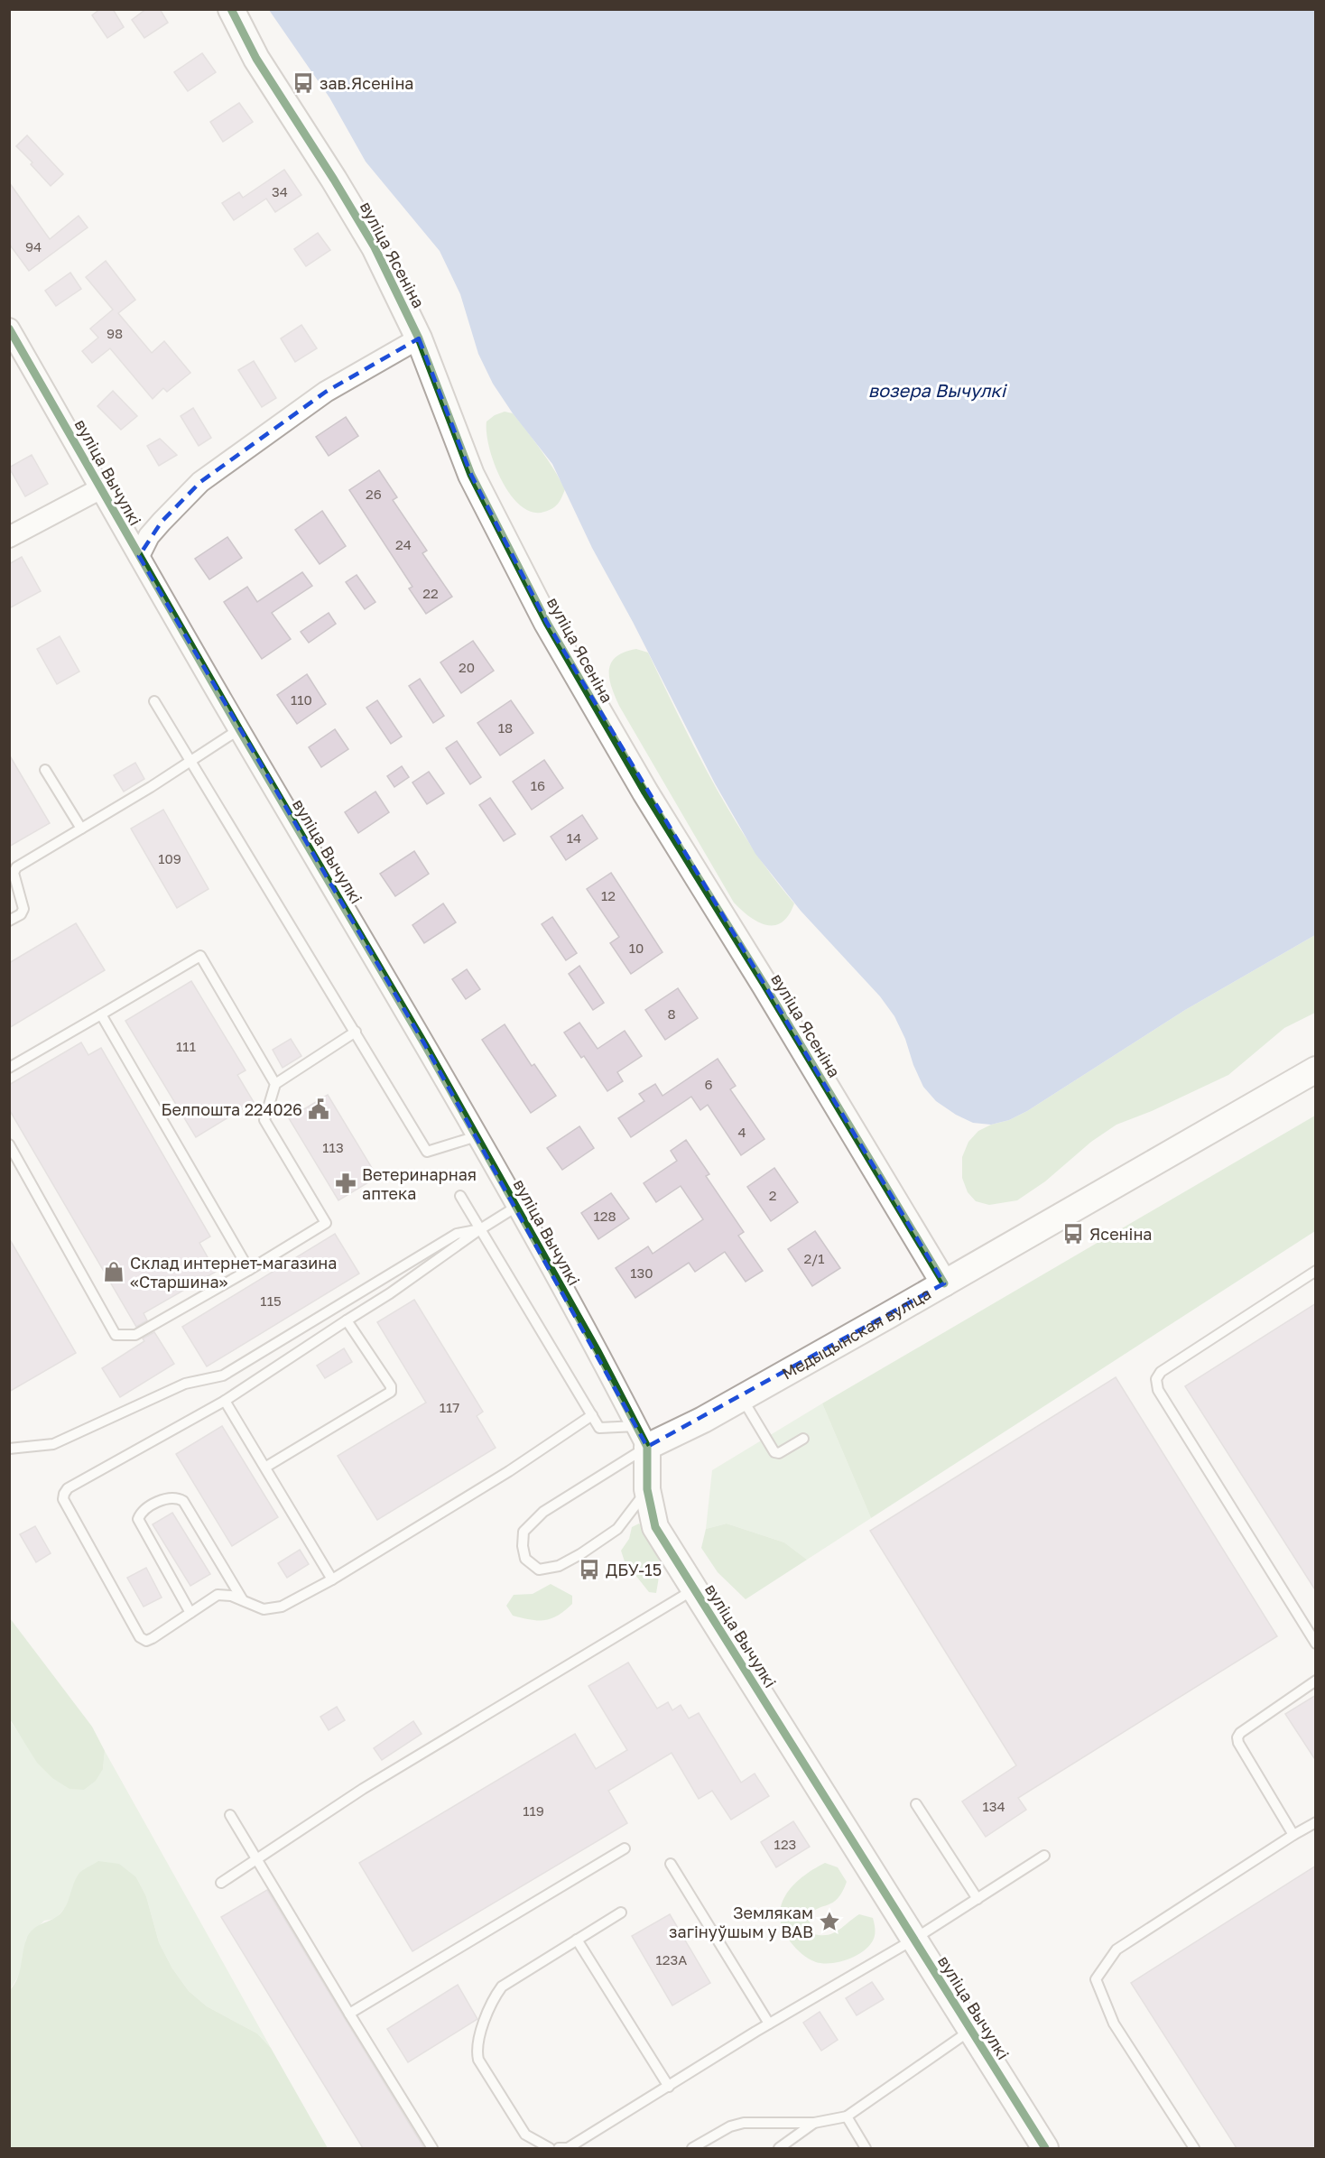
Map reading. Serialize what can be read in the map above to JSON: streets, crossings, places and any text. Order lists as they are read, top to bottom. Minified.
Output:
{"streets":{"street":["вуліца Ясеніна","вуліца Вычулкі","Медыцынская вуліца"]},"crossings":[["вуліца Ясеніна","Медыцынская вуліца"],["вуліца Вычулкі","Медыцынская вуліца"]],"water":["возера Вычулкі"],"places":{"bus stop":["зав.Ясеніна","Ясеніна","ДБУ-15"],"public building":["Белпошта 224026"],"pharmacy":["Ветеринарная аптека"],"shop":["Склад интернет-магазина «Старшина»"],"place":["Землякам загінуўшым у ВАВ"]},"house_numbers":["34","94","98","26","24","22","20","110","18","16","14","109","12","10","8","111","6","4","113","2","128","2/1","130","115","117","134","119","123","123А"]}
